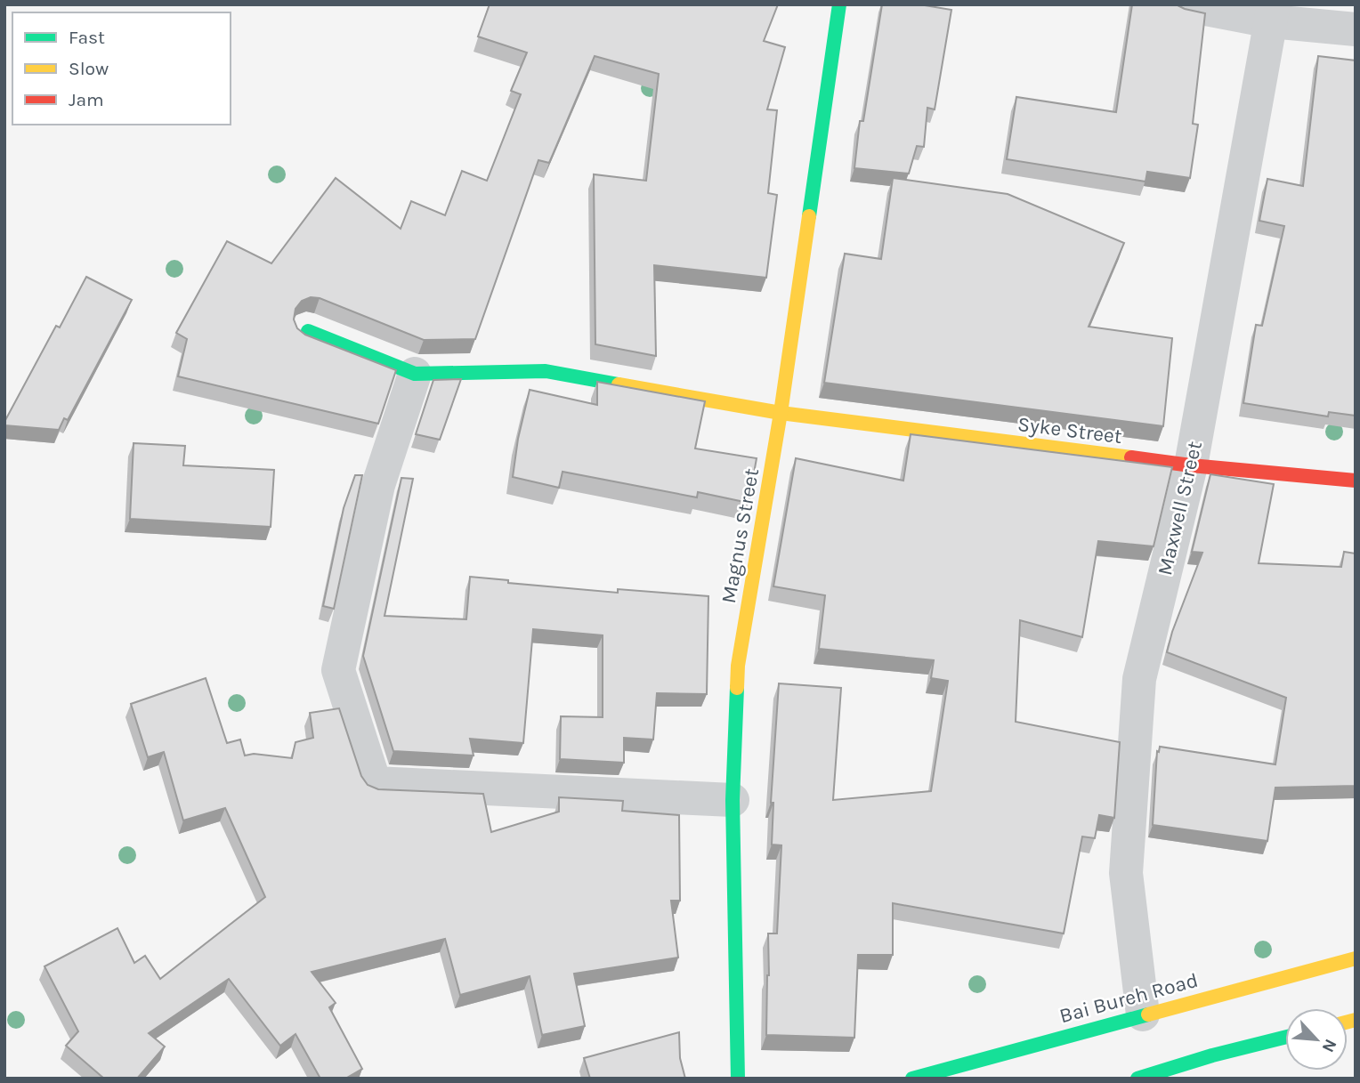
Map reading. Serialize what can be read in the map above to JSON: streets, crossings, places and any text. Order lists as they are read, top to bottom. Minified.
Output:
{"streets":{"main road":["Syke Street","Magnus Street","Bai Bureh Road"],"street":["Maxwell Street"]},"crossings":[["Syke Street","Maxwell Street"],["Syke Street","Magnus Street"],["Maxwell Street","Bai Bureh Road"]],"legend":["Fast","Slow","Jam"],"north":"bottom right"}
